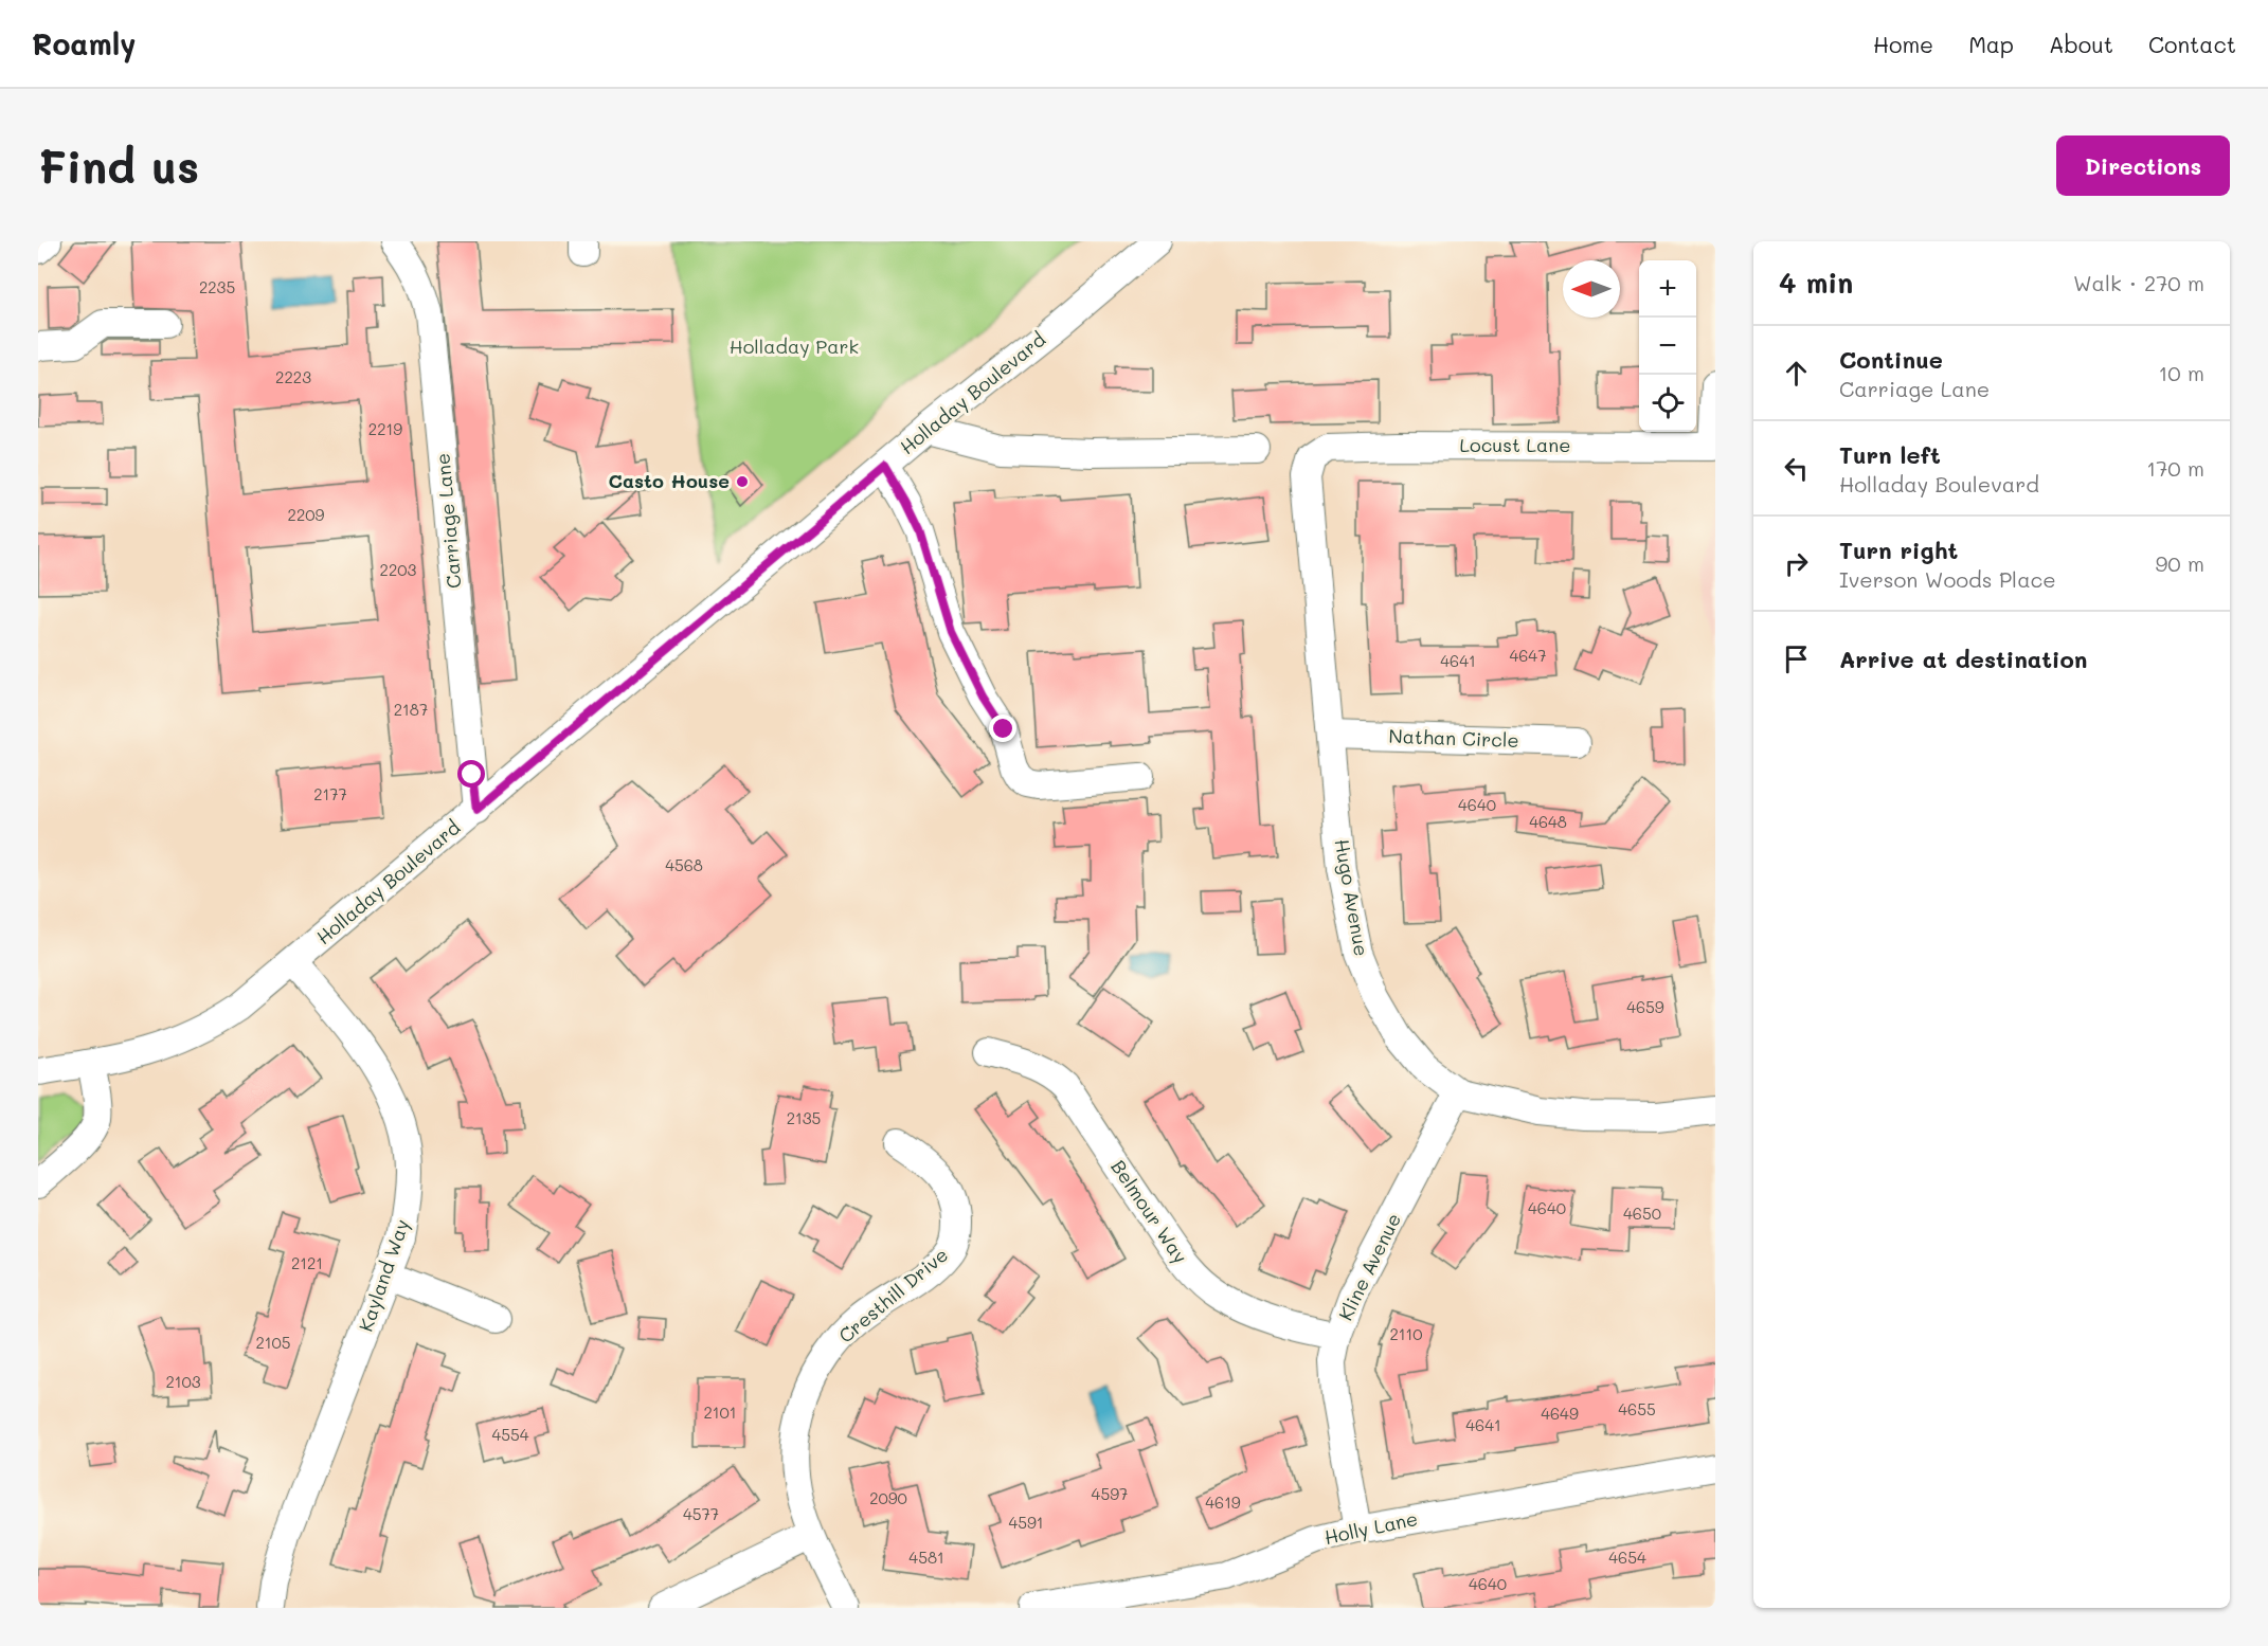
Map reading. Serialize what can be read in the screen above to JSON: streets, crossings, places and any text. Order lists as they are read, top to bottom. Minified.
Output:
{"streets":{"street":["Holladay Boulevard","Locust Lane","Carriage Lane","Nathan Circle","Hugo Avenue","Belmour Way","Kline Avenue","Kayland Way","Cresthill Drive","Holly Lane"]},"crossings":[["Holladay Boulevard","Carriage Lane"],["Holladay Boulevard","Kayland Way"],["Locust Lane","Hugo Avenue"],["Nathan Circle","Hugo Avenue"],["Hugo Avenue","Kline Avenue"],["Belmour Way","Kline Avenue"],["Kline Avenue","Holly Lane"]],"parks":["Holladay Park"],"places":["Casto House"],"house_numbers":["2235","2223","2219","2209","2203","4647","4641","2187","2177","4640","4648","4568","4659","2135","4640","4650","2121","2110","2105","2103","4655","2101","4649","4641","4554","4597","2090","4619","4577","4591","4581","4654","4640"],"north":"left","page":{"header":"Roamly","nav":["Home","Map","About","Contact"],"buttons":"Directions","title":"Find us","heading":["4 min","Walk · 270 m"],"map_buttons":["+","−"],"list":[["Continue","Carriage Lane","10 m"],["Turn left","Holladay Boulevard","170 m"],["Turn right","Iverson Woods Place","90 m"],"Arrive at destination"]}}
